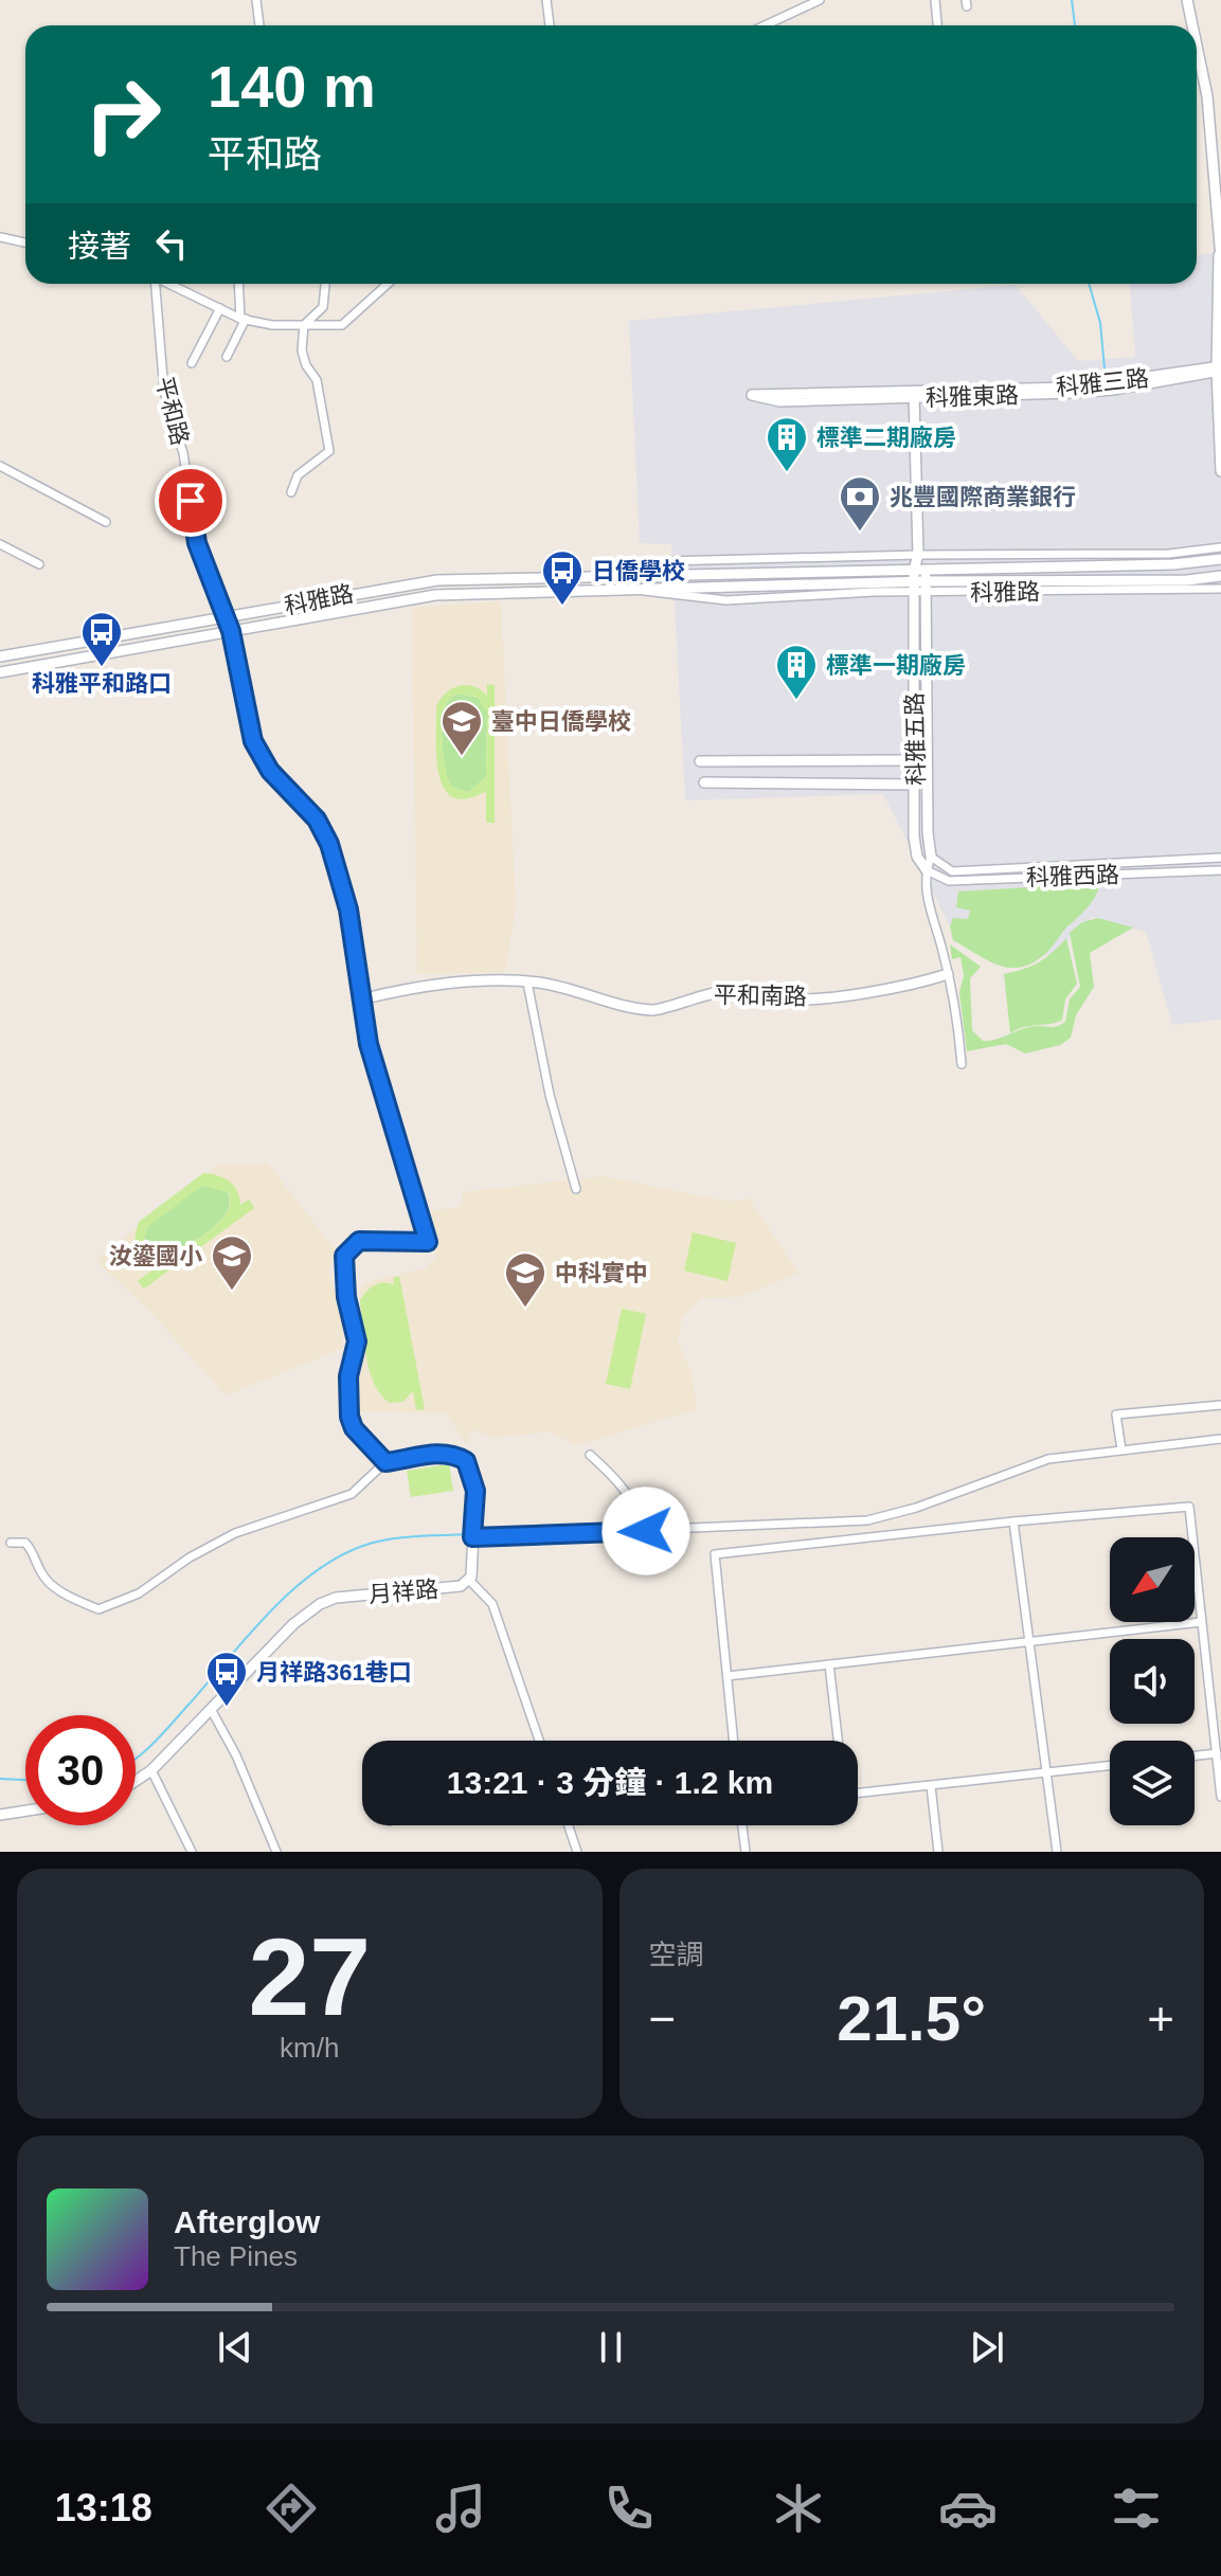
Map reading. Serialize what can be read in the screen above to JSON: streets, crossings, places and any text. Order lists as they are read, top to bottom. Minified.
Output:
{"streets":{"street":["科雅三路","科雅東路","平和路","科雅路","科雅五路","科雅西路","平和南路","月祥路"]},"crossings":[["科雅三路","科雅東路"],["科雅三路","科雅五路"],["科雅東路","科雅五路"],["平和路","科雅路"],["平和路","平和南路"],["科雅路","科雅五路"],["科雅五路","科雅西路"]],"places":{"building":["標準二期廠房","標準一期廠房"],"bank":["兆豐國際商業銀行"],"bus stop":["日僑學校","科雅平和路口","月祥路361巷口"],"school or university":["臺中日僑學校","汝鎏國小","中科實中"]},"north":"bottom left","page":{"turn":["140 m","平和路"],"then":"接著","limit":"30","trip":"13:21 · 3 分鐘 · 1.2 km","tile":[["27","km/h"],"空調"],"heat":["−","21.5°","+"],"song":["Afterglow","The Pines"],"tabs":"13:18"}}
